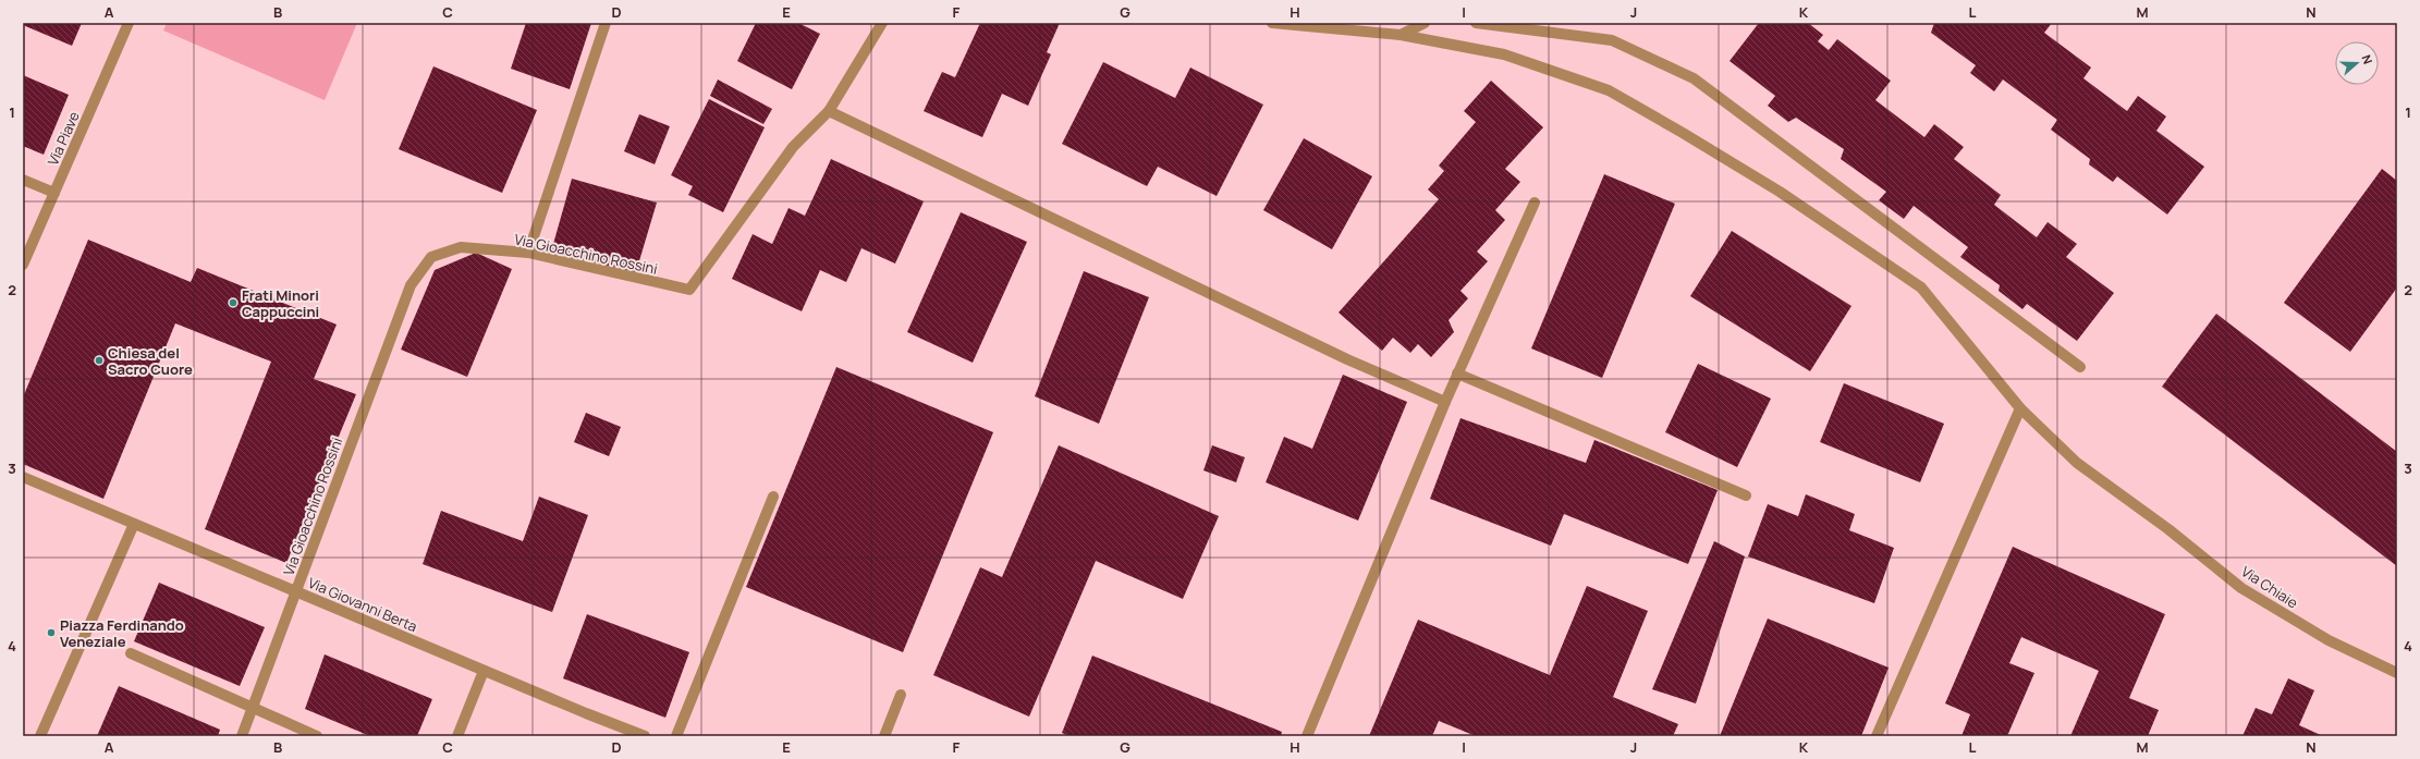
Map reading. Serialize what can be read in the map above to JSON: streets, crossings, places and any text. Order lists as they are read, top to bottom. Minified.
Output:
{"streets":{"street":["Via Piave","Via Gioacchino Rossini","Via Chiaie","Via Giovanni Berta"]},"crossings":[["Via Gioacchino Rossini","Via Giovanni Berta"]],"places":["Frati Minori Cappuccini","Chiesa del Sacro Cuore","Piazza Ferdinando Veneziale"],"north":"right","grid":{"columns":["A","B","C","D","E","F","G","H","I","J","K","L","M","N"],"rows":["1","2","3","4"]}}
